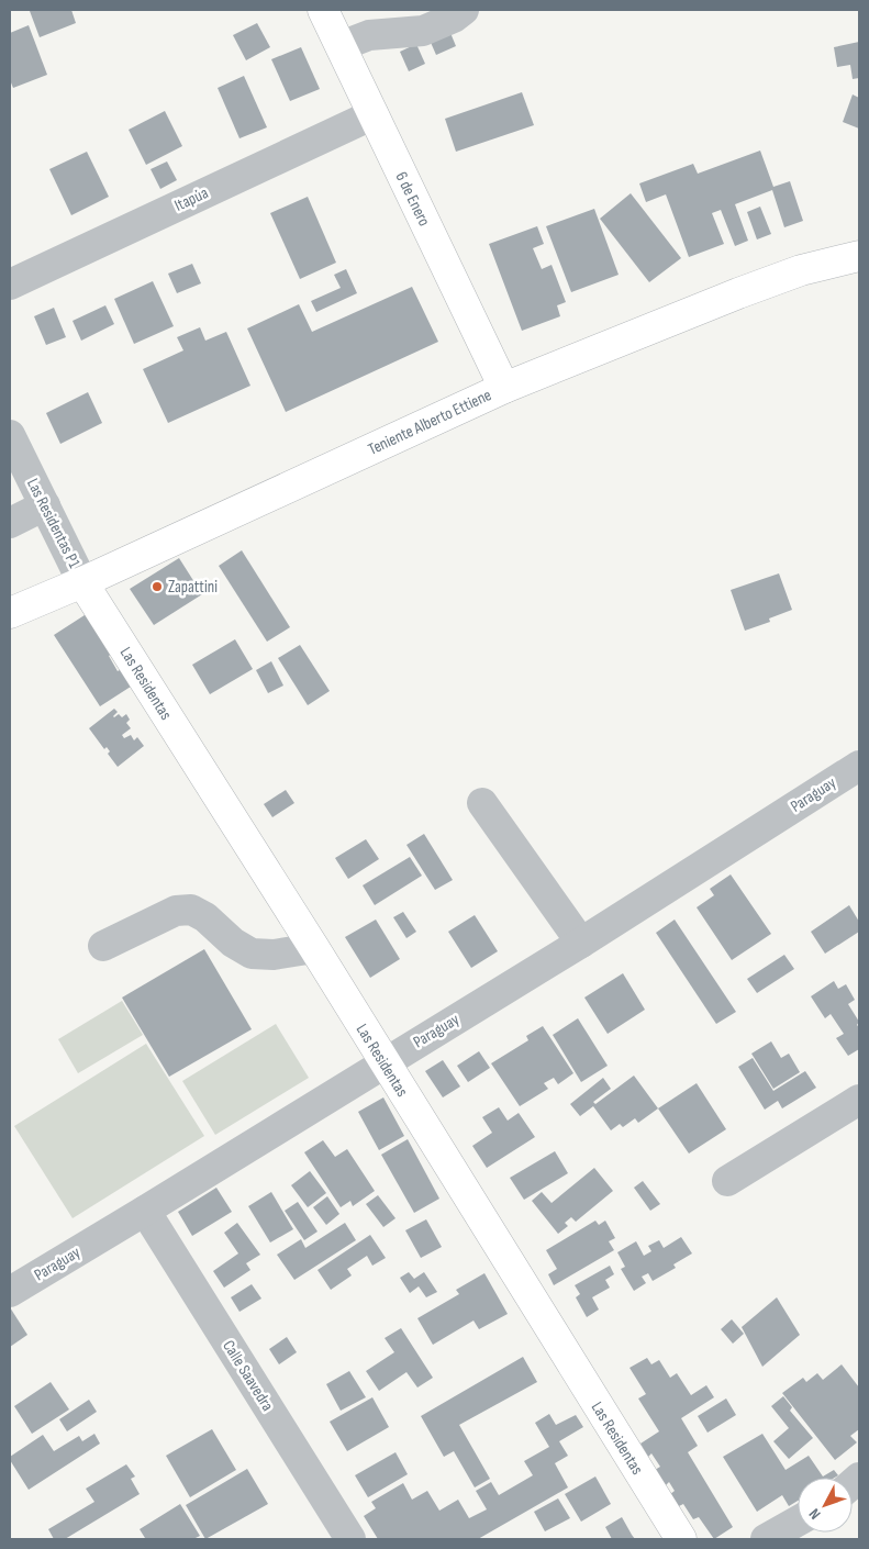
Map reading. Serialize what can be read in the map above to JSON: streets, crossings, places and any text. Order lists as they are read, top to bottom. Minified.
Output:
{"streets":{"main road":["6 de Enero","Teniente Alberto Ettiene","Las Residentas"],"street":["Itapúa","Las Residentas P1","Paraguay","Calle Saavedra"]},"crossings":[["Itapúa","6 de Enero"],["6 de Enero","Teniente Alberto Ettiene"],["Teniente Alberto Ettiene","Las Residentas P1"],["Teniente Alberto Ettiene","Las Residentas"],["Las Residentas P1","Las Residentas"],["Las Residentas","Paraguay"],["Paraguay","Calle Saavedra"]],"places":["Zapattini"],"north":"bottom left"}
